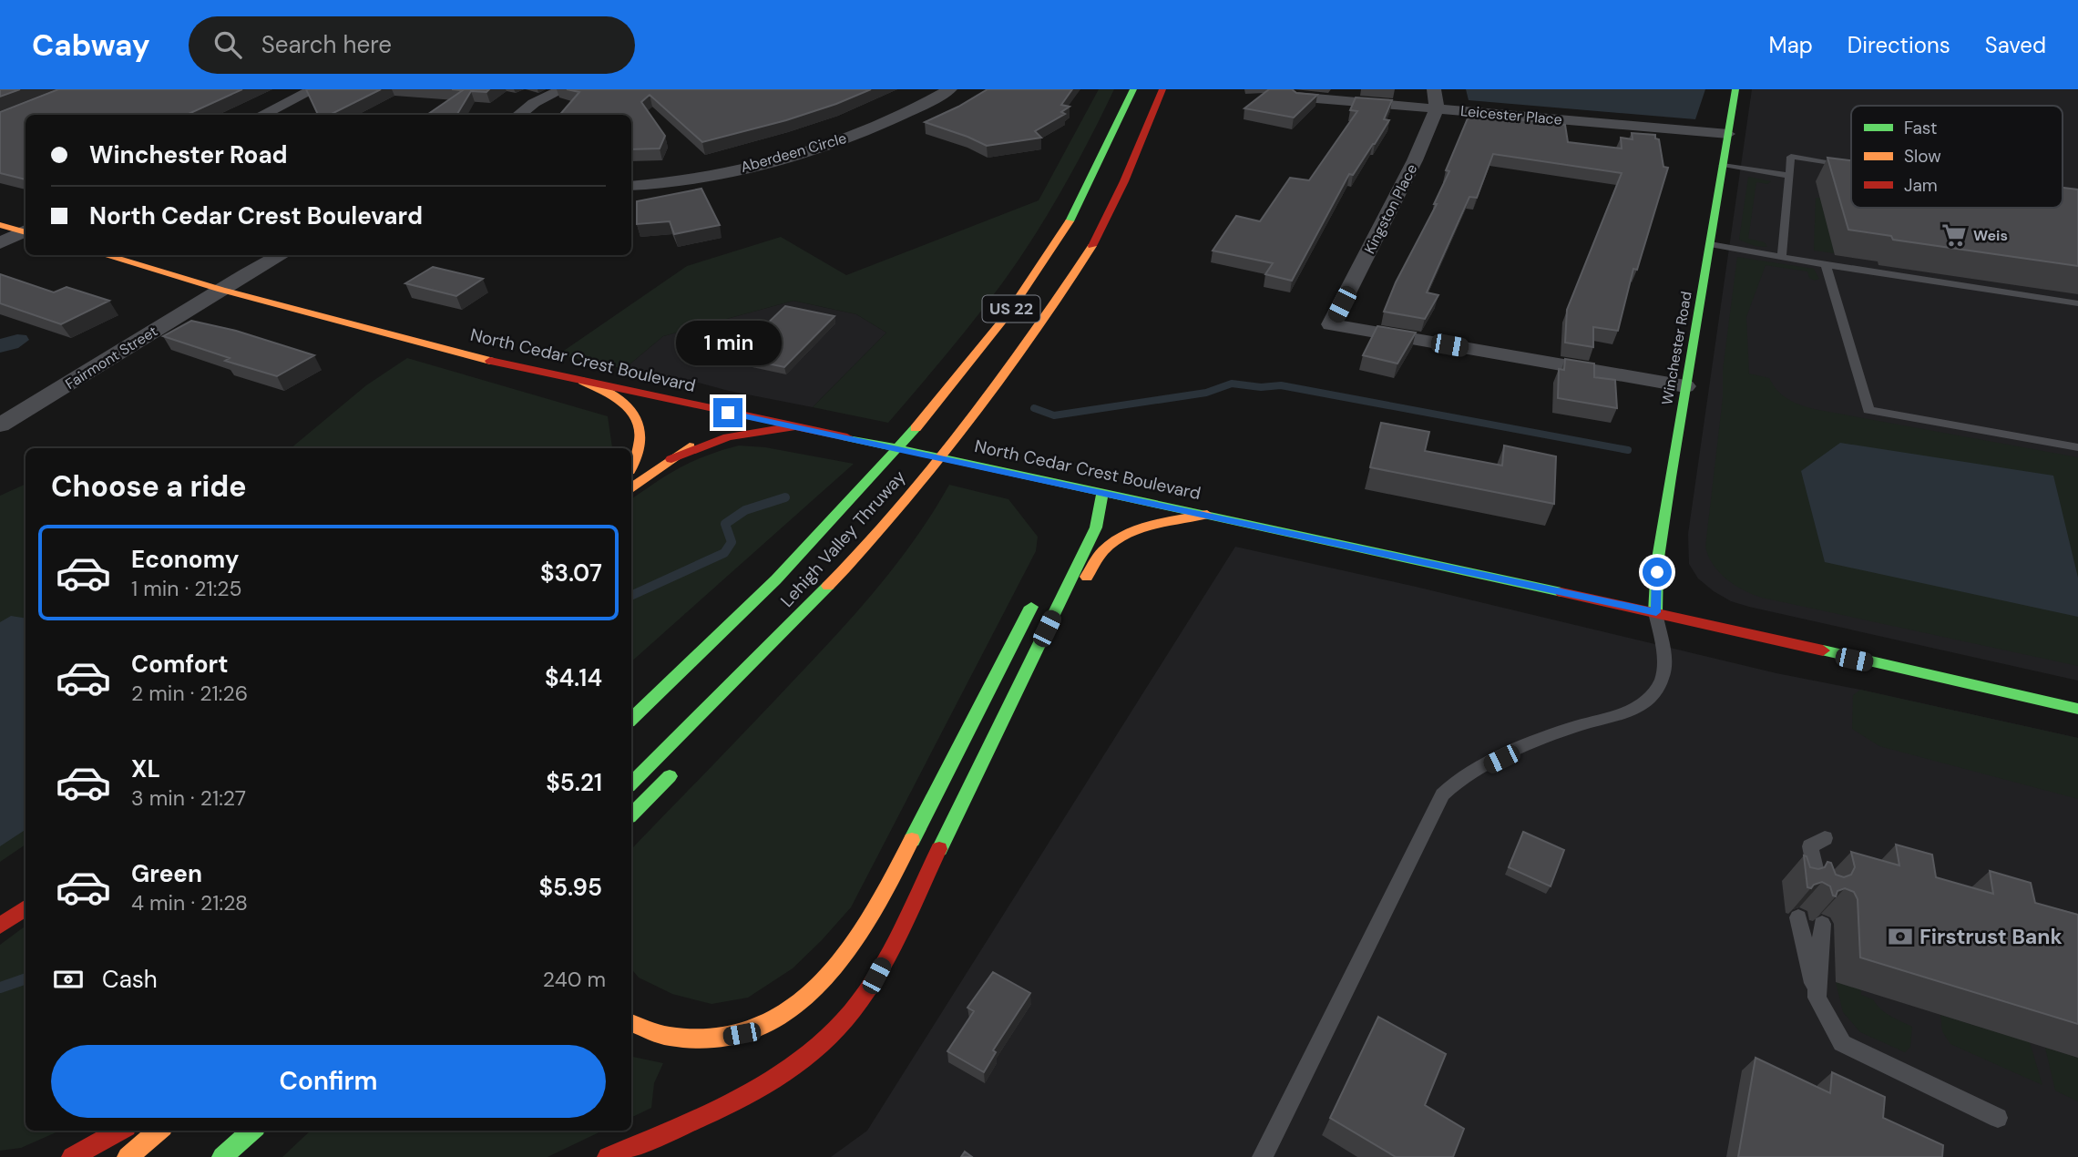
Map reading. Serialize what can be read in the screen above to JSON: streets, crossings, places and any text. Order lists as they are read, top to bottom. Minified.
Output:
{"streets":{"main road":["US 22","Winchester Road","North Cedar Crest Boulevard","Lehigh Valley Thruway"],"street":["Leicester Place","Aberdeen Circle","Kingston Place","Fairmont Street"]},"crossings":[["Leicester Place","Kingston Place"],["Leicester Place","Winchester Road"],["Kingston Place","Winchester Road"],["Winchester Road","North Cedar Crest Boulevard"],["Fairmont Street","North Cedar Crest Boulevard"]],"places":{"supermarket":["Weis"],"bank":["Firstrust Bank"]},"legend":["Fast","Slow","Jam"],"page":{"header":"Cabway","search":"Search here","nav":["Map","Directions","Saved"],"banner":["Winchester Road","North Cedar Crest Boulevard"],"bubble":"1 min","heading":"Choose a ride","list":[{"name":"Economy","note":"1 min · 21:25","value":"$3.07"},{"name":"Comfort","note":"2 min · 21:26","value":"$4.14"},{"name":"XL","note":"3 min · 21:27","value":"$5.21"},{"name":"Green","note":"4 min · 21:28","value":"$5.95"}],"pay":["Cash","240 m"],"buttons":"Confirm"}}
